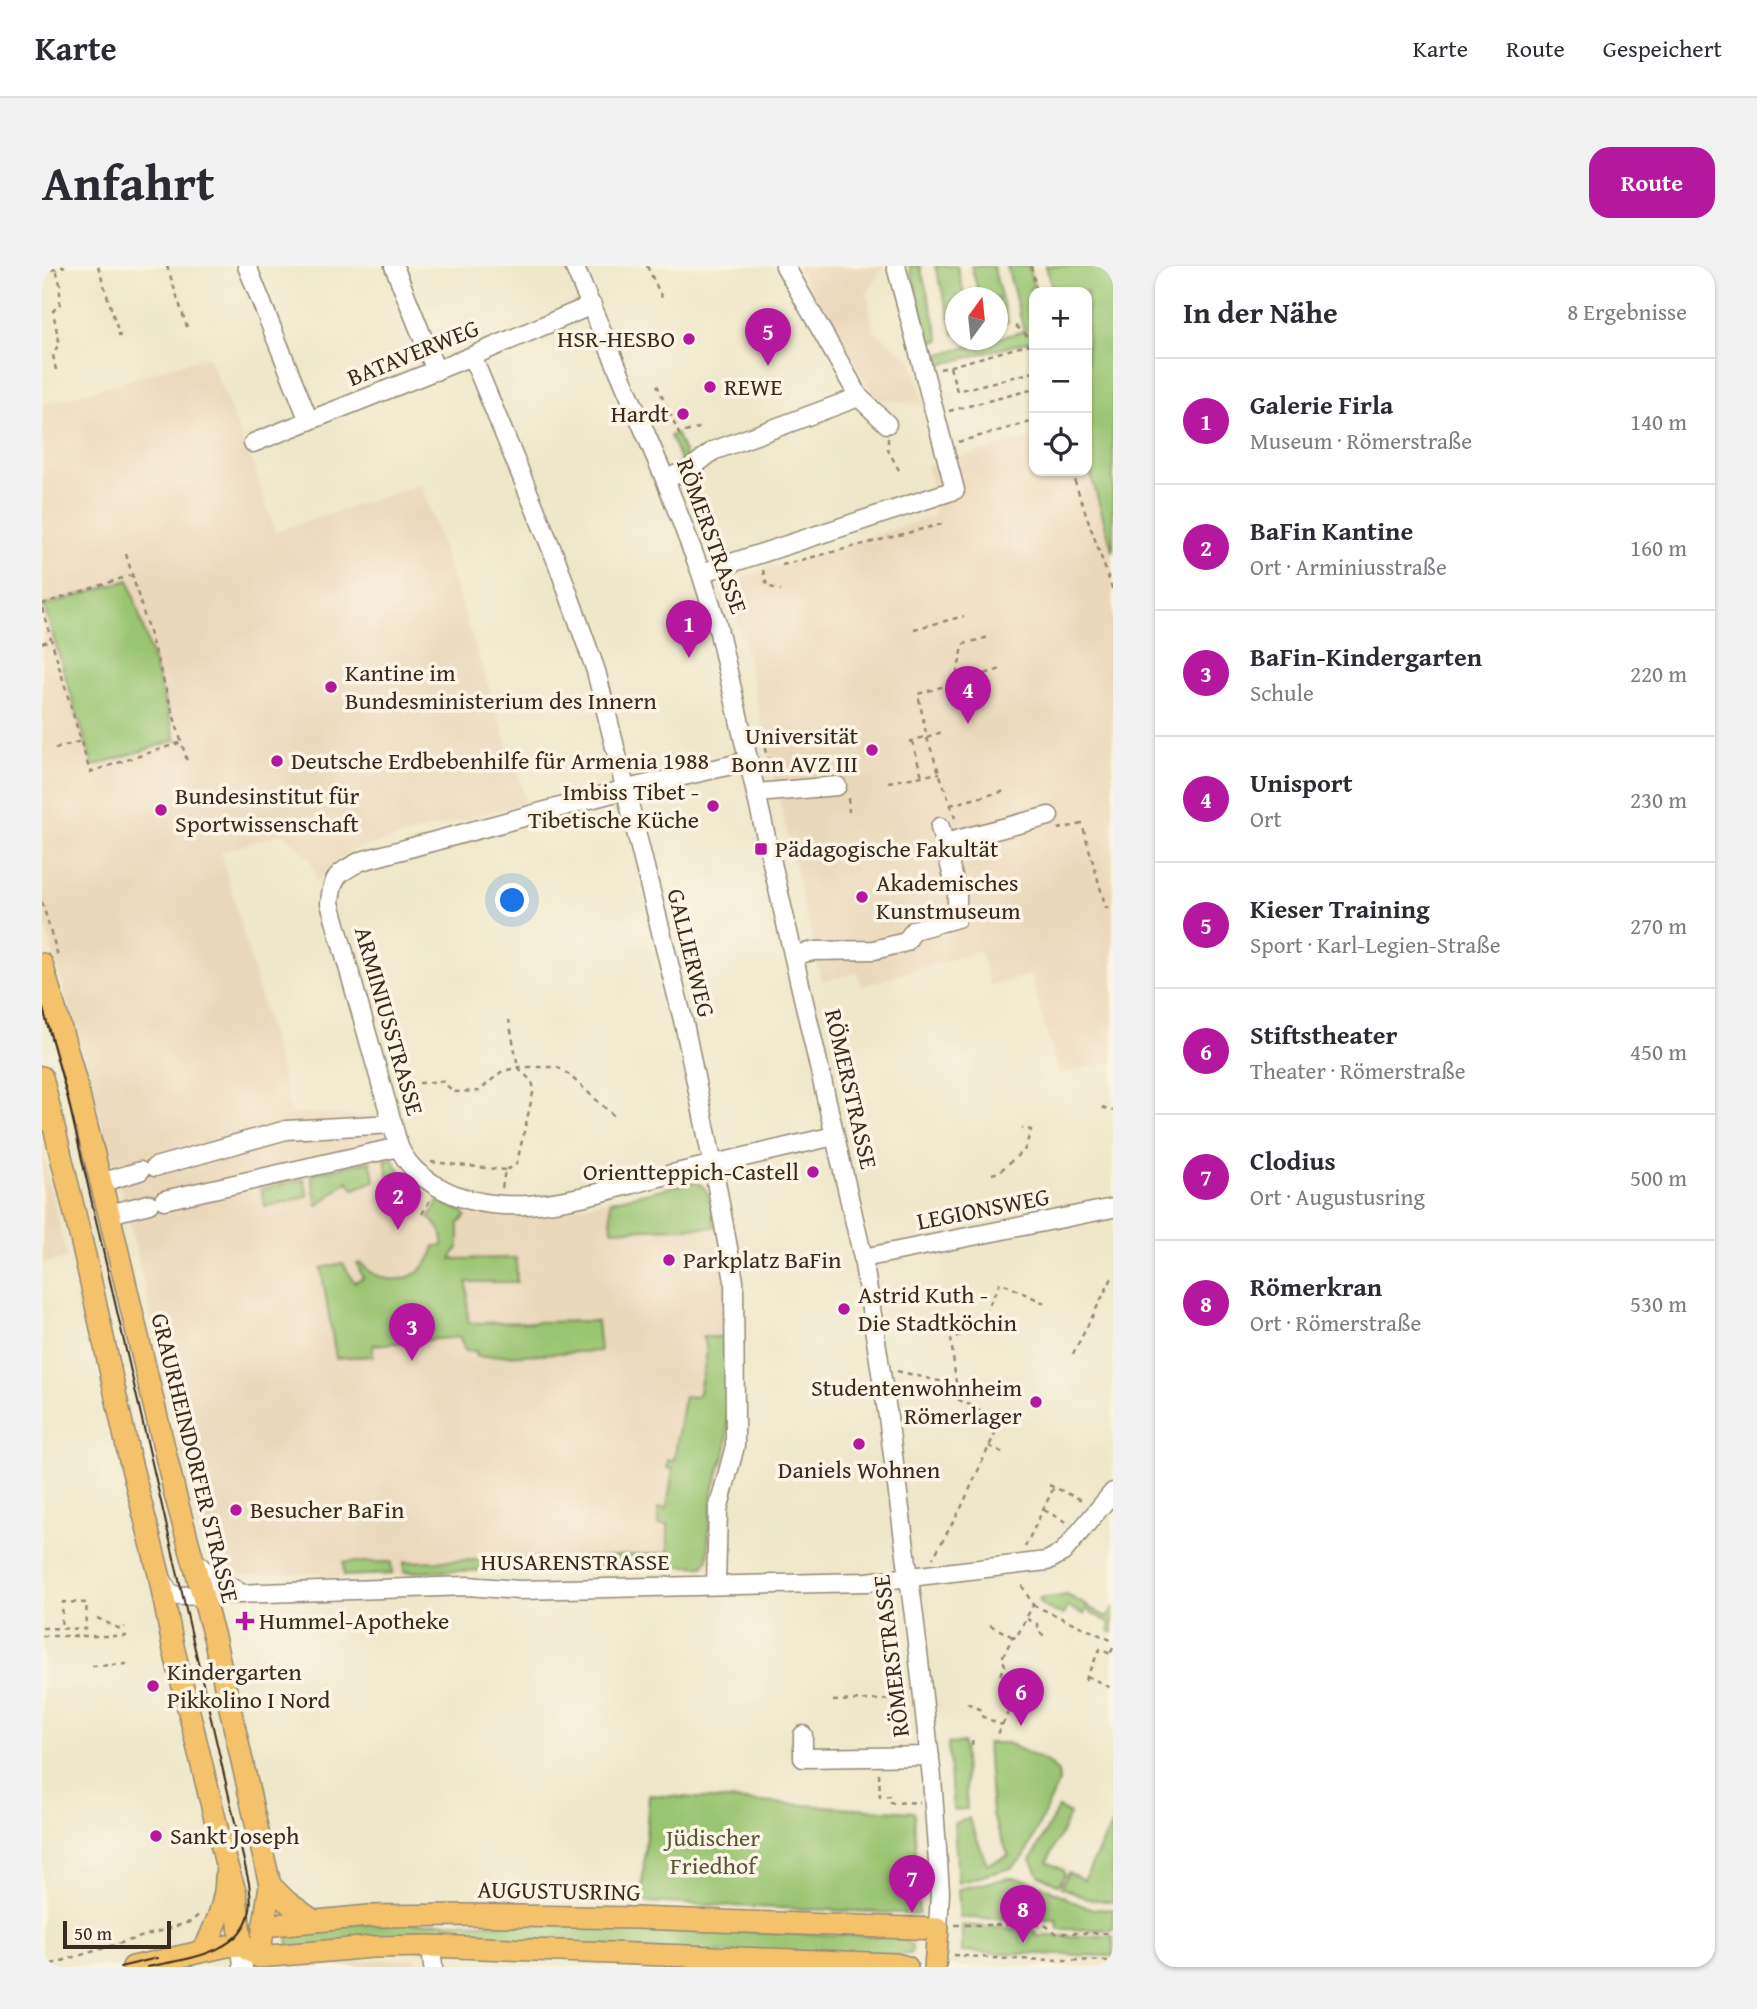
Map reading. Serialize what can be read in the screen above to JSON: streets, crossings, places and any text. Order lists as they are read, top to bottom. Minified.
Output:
{"streets":{"main road":["RÖMERSTRASSE","GRAURHEINDORFER STRASSE","AUGUSTUSRING"],"street":["BATAVERWEG","GALLIERWEG","ARMINIUSSTRASSE","LEGIONSWEG","HUSARENSTRASSE"]},"crossings":[["BATAVERWEG","RÖMERSTRASSE"],["BATAVERWEG","GALLIERWEG"],["RÖMERSTRASSE","ARMINIUSSTRASSE"],["RÖMERSTRASSE","LEGIONSWEG"],["RÖMERSTRASSE","HUSARENSTRASSE"],["RÖMERSTRASSE","AUGUSTUSRING"],["GALLIERWEG","ARMINIUSSTRASSE"],["GALLIERWEG","HUSARENSTRASSE"],["GRAURHEINDORFER STRASSE","HUSARENSTRASSE"],["GRAURHEINDORFER STRASSE","AUGUSTUSRING"]],"parks":["Jüdischer Friedhof"],"places":{"other":["HSR-HESBO","REWE","Hardt","Kantine im Bundesministerium des Innern","Universität Bonn AVZ III","Deutsche Erdbebenhilfe für Armenia 1988","Imbiss Tibet - Tibetische Küche","Bundesinstitut für Sportwissenschaft","Akademisches Kunstmuseum","Orientteppich-Castell","Parkplatz BaFin","Astrid Kuth - Die Stadtköchin","Studentenwohnheim Römerlager","Daniels Wohnen","Besucher BaFin","Kindergarten Pikkolino I Nord","Sankt Joseph"],"transit":["Pädagogische Fakultät"],"health":["Hummel-Apotheke"]},"scale_bar":"50 m","north":"top","page":{"header":"Karte","nav":["Karte","Route","Gespeichert"],"title":"Anfahrt","buttons":"Route","heading":["In der Nähe","8 Ergebnisse"],"map_buttons":["+","−"],"pins":["5","1","4","2","3","6","7","8"],"list":[{"mark":"1","name":"Galerie Firla","note":"Museum · Römerstraße","value":"140 m"},{"mark":"2","name":"BaFin Kantine","note":"Ort · Arminiusstraße","value":"160 m"},{"mark":"3","name":"BaFin-Kindergarten","note":"Schule","value":"220 m"},{"mark":"4","name":"Unisport","note":"Ort","value":"230 m"},{"mark":"5","name":"Kieser Training","note":"Sport · Karl-Legien-Straße","value":"270 m"},{"mark":"6","name":"Stiftstheater","note":"Theater · Römerstraße","value":"450 m"},{"mark":"7","name":"Clodius","note":"Ort · Augustusring","value":"500 m"},{"mark":"8","name":"Römerkran","note":"Ort · Römerstraße","value":"530 m"}],"scale":"50 m"}}
